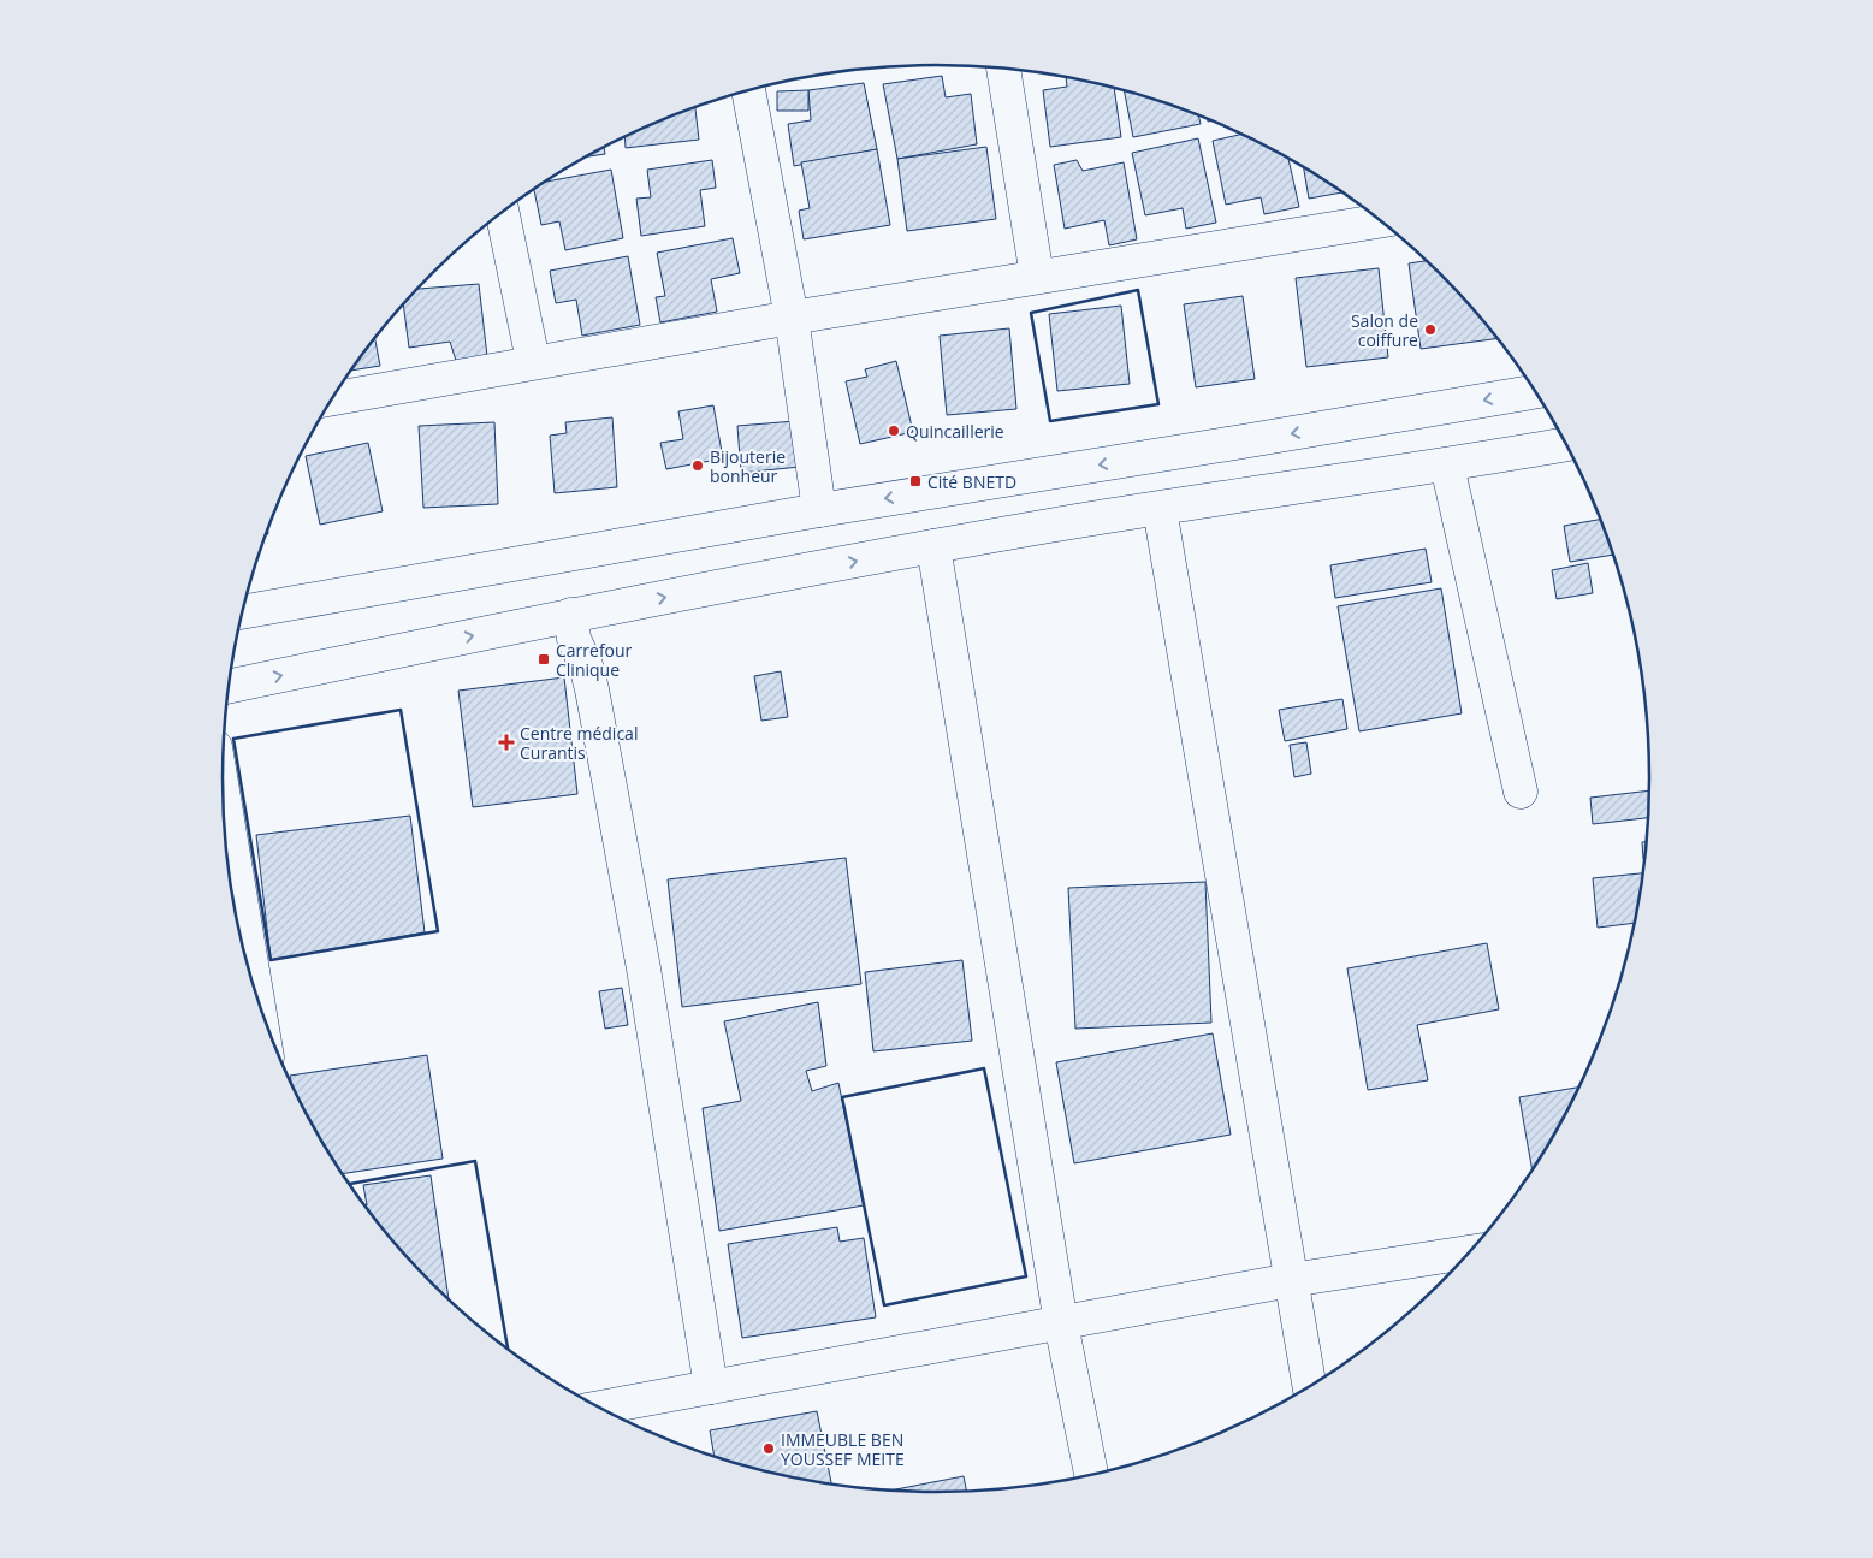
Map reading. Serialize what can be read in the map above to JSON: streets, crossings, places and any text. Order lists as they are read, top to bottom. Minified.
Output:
{"places":{"other":["Salon de coiffure","Quincaillerie","Bijouterie bonheur","IMMEUBLE BEN YOUSSEF MEITE"],"transit":["Cité BNETD","Carrefour Clinique"],"health":["Centre médical Curantis"]}}
